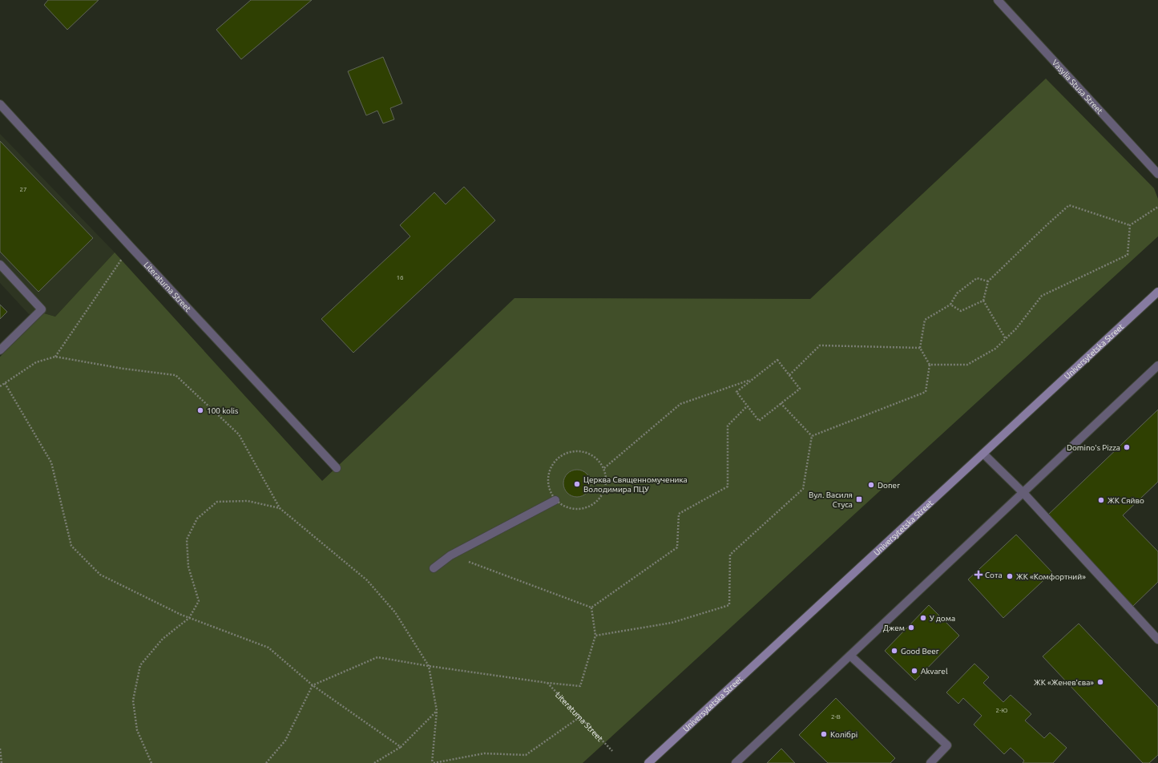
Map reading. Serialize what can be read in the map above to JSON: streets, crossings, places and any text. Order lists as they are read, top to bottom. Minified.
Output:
{"streets":{"main road":["Universytetska Street"],"street":["Vasylia Stusa Street","Literaturna Street"]},"places":{"other":["100 kolis","Domino's Pizza","Церква Священномученика Володимира ПЦУ","Doner","ЖК Сяйво","ЖК «Комфортний»","У дома","Джем","Good Beer","Akvarel","ЖК «Женев'єва»","Колібрі"],"transit":["Вул. Василя Стуса"],"health":["Сота"]},"house_numbers":["27","16","2-Ю","2-В"]}
